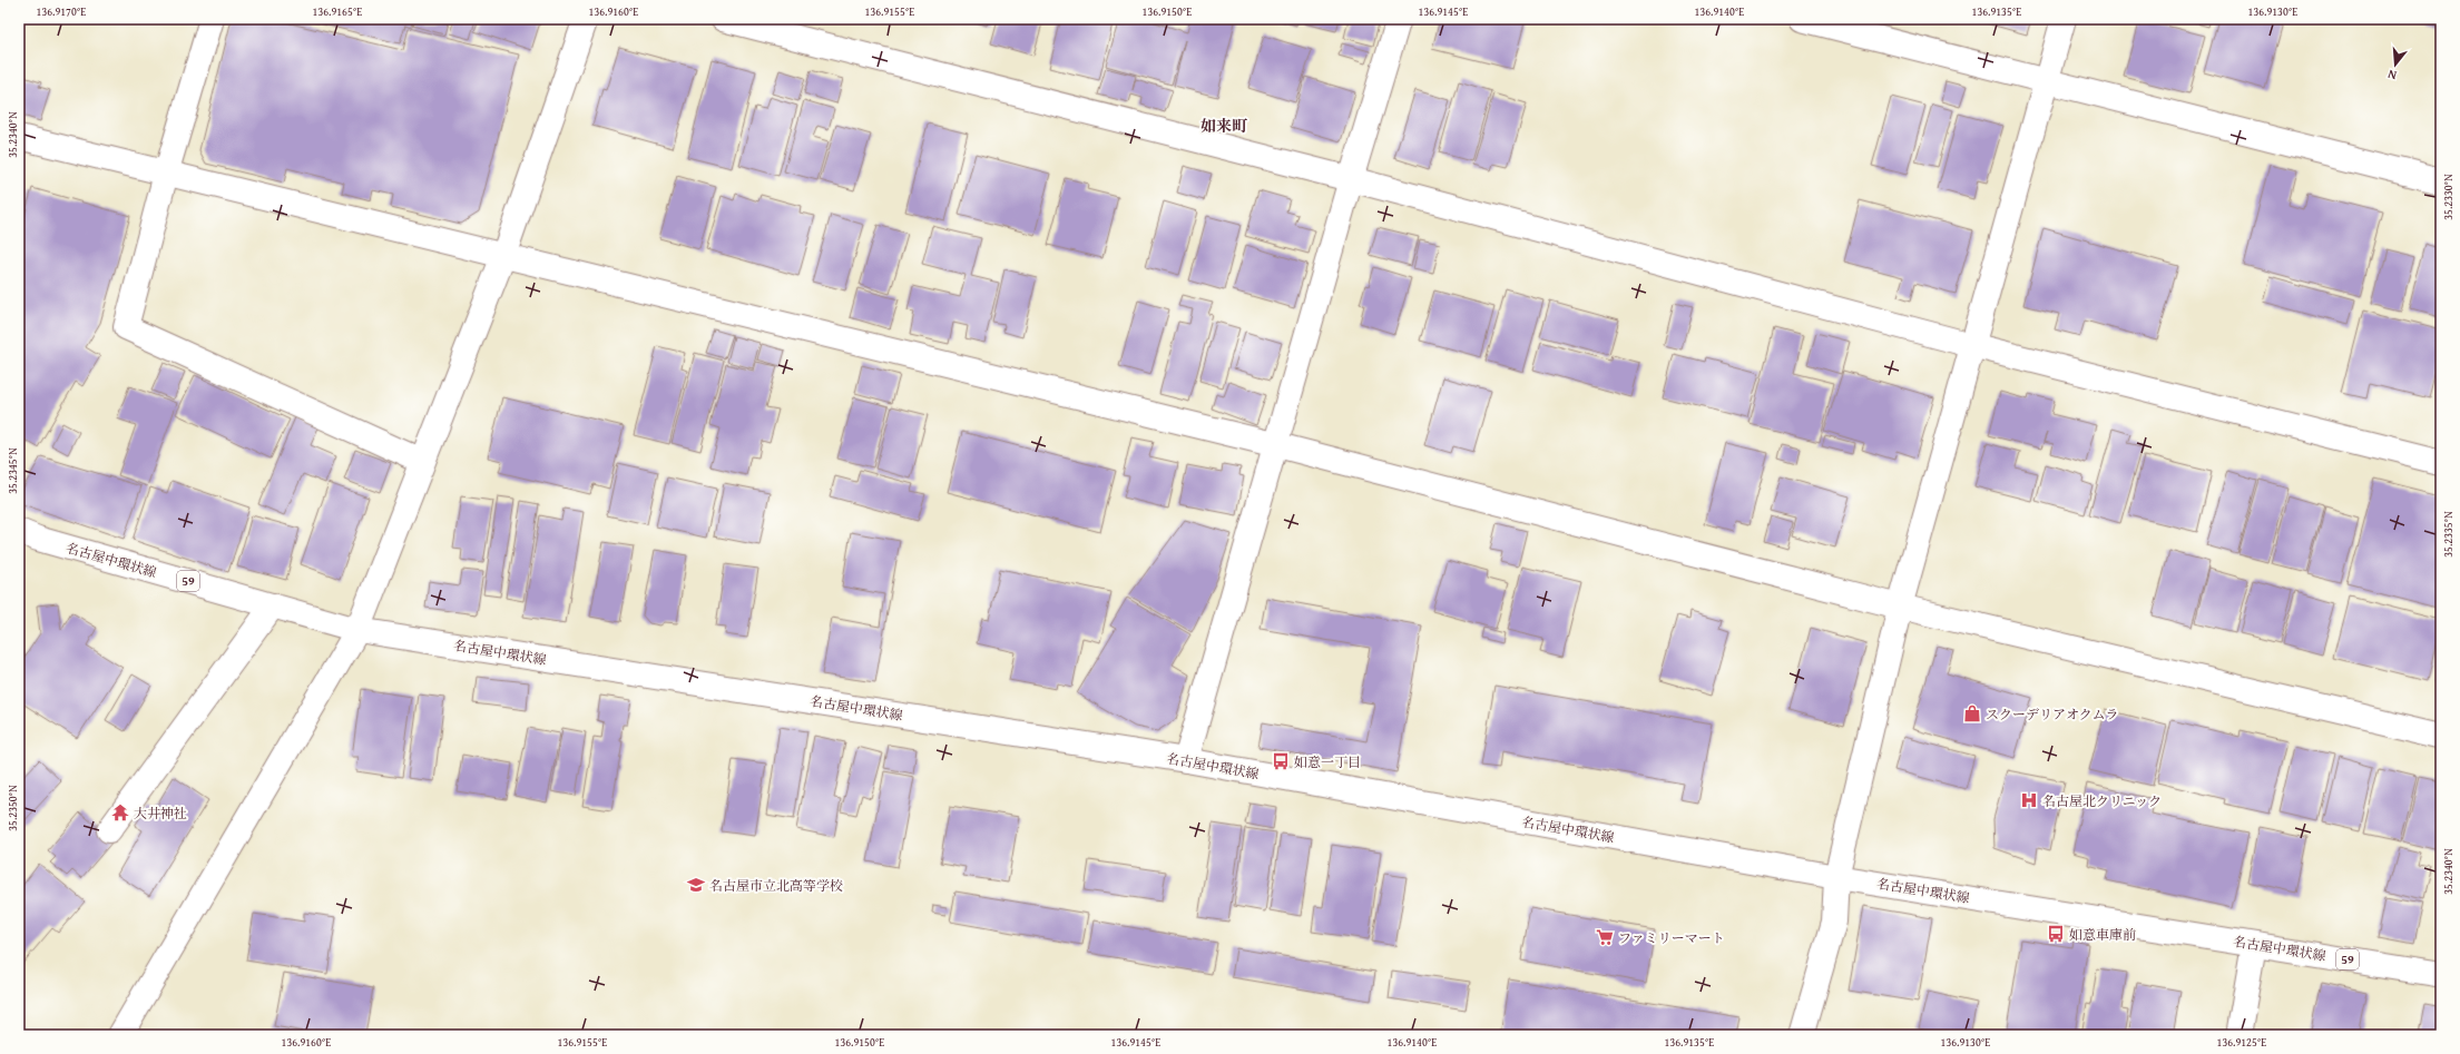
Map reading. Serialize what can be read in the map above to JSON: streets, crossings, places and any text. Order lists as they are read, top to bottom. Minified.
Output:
{"streets":{"street":["名古屋中環状線","59"]},"districts":["如来町"],"places":{"shop":["スクーデリアオクムラ"],"bus stop":["如意一丁目","如意車庫前"],"hospital":["名古屋北クリニック"],"temple":["大井神社"],"school or university":["名古屋市立北高等学校"],"supermarket":["ファミリーマート"]},"north":"bottom","coordinates":["136.9170°E","136.9165°E","136.9160°E","136.9155°E","136.9150°E","136.9145°E","136.9140°E","136.9135°E","136.9130°E","35.2340°N","35.2330°N","35.2345°N","35.2335°N","35.2350°N","136.9125°E"]}
